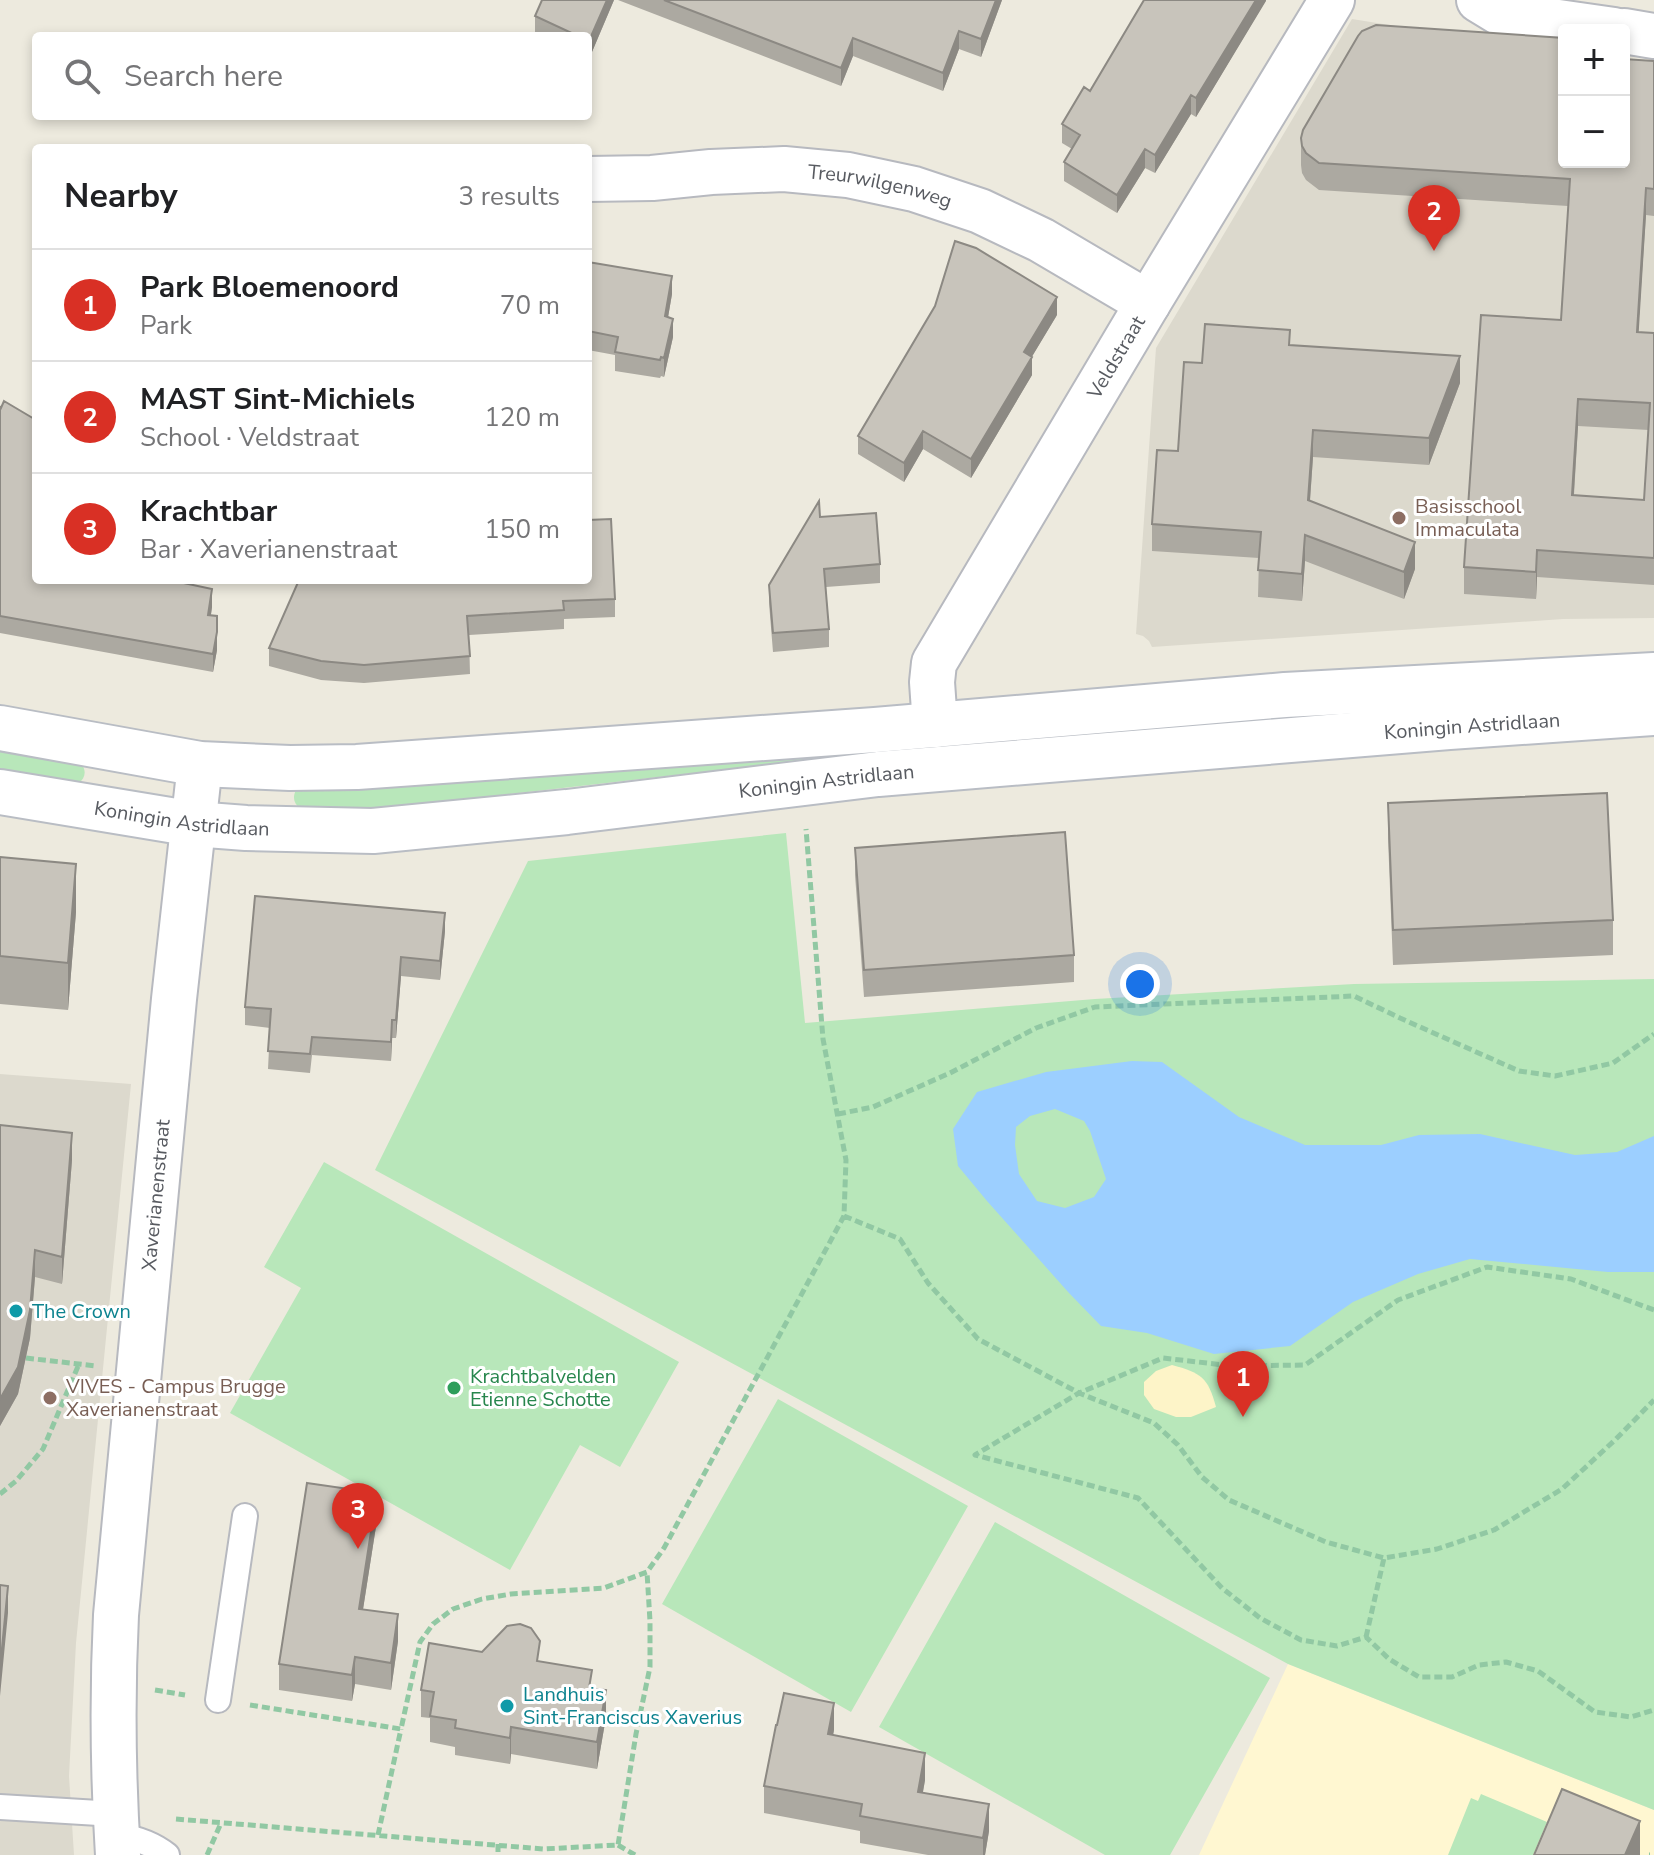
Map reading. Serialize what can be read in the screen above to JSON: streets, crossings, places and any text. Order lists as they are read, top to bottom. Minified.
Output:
{"streets":{"main road":["Treurwilgenweg","Veldstraat","Koningin Astridlaan","Xaverianenstraat"]},"crossings":[["Treurwilgenweg","Veldstraat"],["Veldstraat","Koningin Astridlaan"],["Koningin Astridlaan","Xaverianenstraat"]],"places":["Basisschool Immaculata","The Crown","Krachtbalvelden Etienne Schotte","VIVES - Campus Brugge Xaverianenstraat","Landhuis Sint-Franciscus Xaverius"],"page":{"map_buttons":["+","−"],"search":"Search here","heading":["Nearby","3 results"],"pins":["2","1","3"],"list":[{"mark":"1","name":"Park Bloemenoord","note":"Park","value":"70 m"},{"mark":"2","name":"MAST Sint-Michiels","note":"School · Veldstraat","value":"120 m"},{"mark":"3","name":"Krachtbar","note":"Bar · Xaverianenstraat","value":"150 m"}]}}
